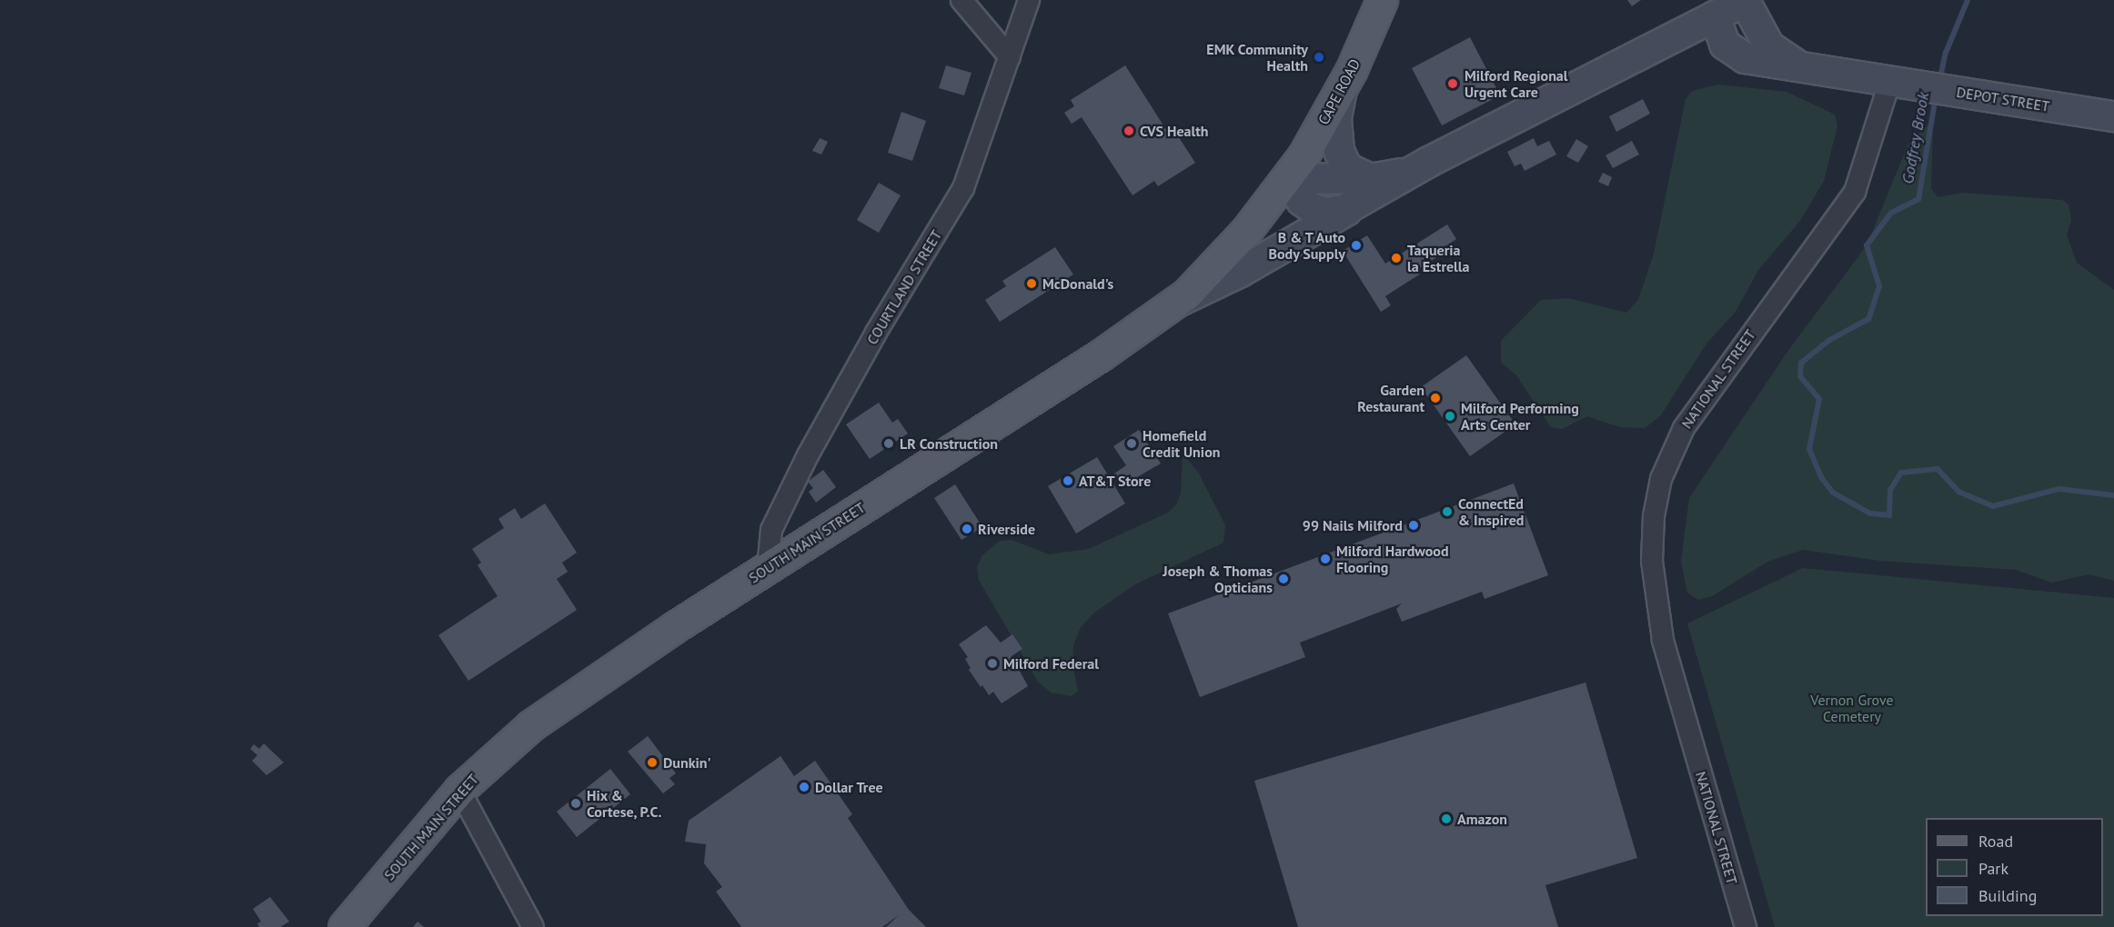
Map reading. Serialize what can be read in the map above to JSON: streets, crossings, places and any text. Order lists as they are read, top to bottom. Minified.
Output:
{"streets":{"main road":["CAPE ROAD","DEPOT STREET","SOUTH MAIN STREET"],"street":["COURTLAND STREET","NATIONAL STREET"]},"crossings":[["CAPE ROAD","SOUTH MAIN STREET"],["DEPOT STREET","NATIONAL STREET"],["COURTLAND STREET","SOUTH MAIN STREET"]],"water":["Godfrey Brook"],"parks":["Vernon Grove Cemetery"],"places":["EMK Community Health","Milford Regional Urgent Care","CVS Health","B & T Auto Body Supply","Taqueria la Estrella","McDonald's","Garden Restaurant","Milford Performing Arts Center","LR Construction","Homefield Credit Union","AT&T Store","ConnectEd & Inspired","99 Nails Milford","Riverside","Milford Hardwood Flooring","Joseph & Thomas Opticians","Milford Federal","Dunkin'","Dollar Tree","Hix & Cortese, P.C.","Amazon"],"legend":["Road","Park","Building"]}
